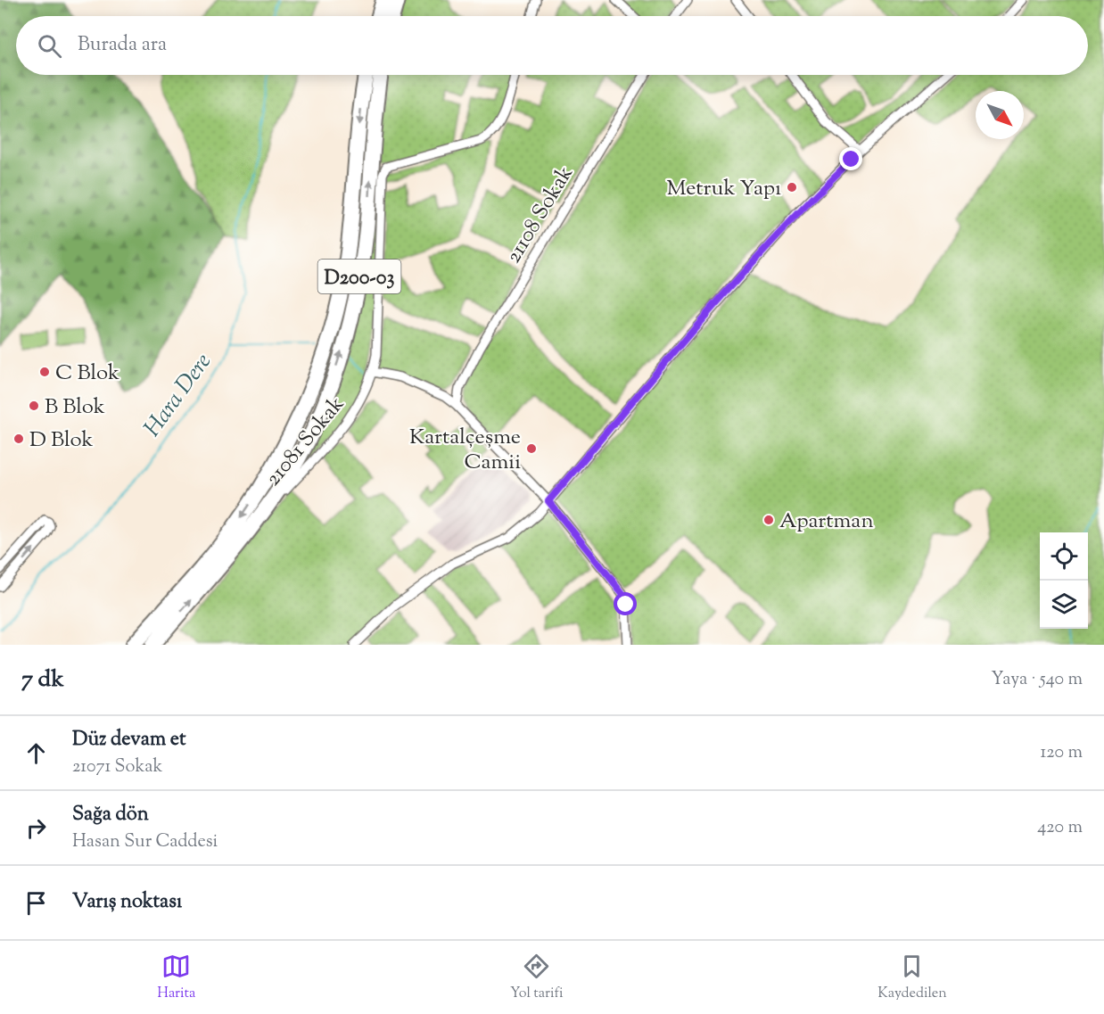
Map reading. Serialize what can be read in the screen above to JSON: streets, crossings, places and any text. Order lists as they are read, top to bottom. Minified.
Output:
{"streets":{"highway":["D200-03"],"street":["21108 Sokak","21081 Sokak"]},"crossings":[["D200-03","21081 Sokak"]],"water":["Hara Dere"],"places":["Metruk Yapı","C Blok","B Blok","D Blok","Kartalçeşme Camii","Apartman"],"north":"bottom right","page":{"search":"Burada ara","heading":["7 dk","Yaya · 540 m"],"list":[["Düz devam et","21071 Sokak","120 m"],["Sağa dön","Hasan Sur Caddesi","420 m"],"Varış noktası"],"nav":["Harita","Yol tarifi","Kaydedilen"]}}
